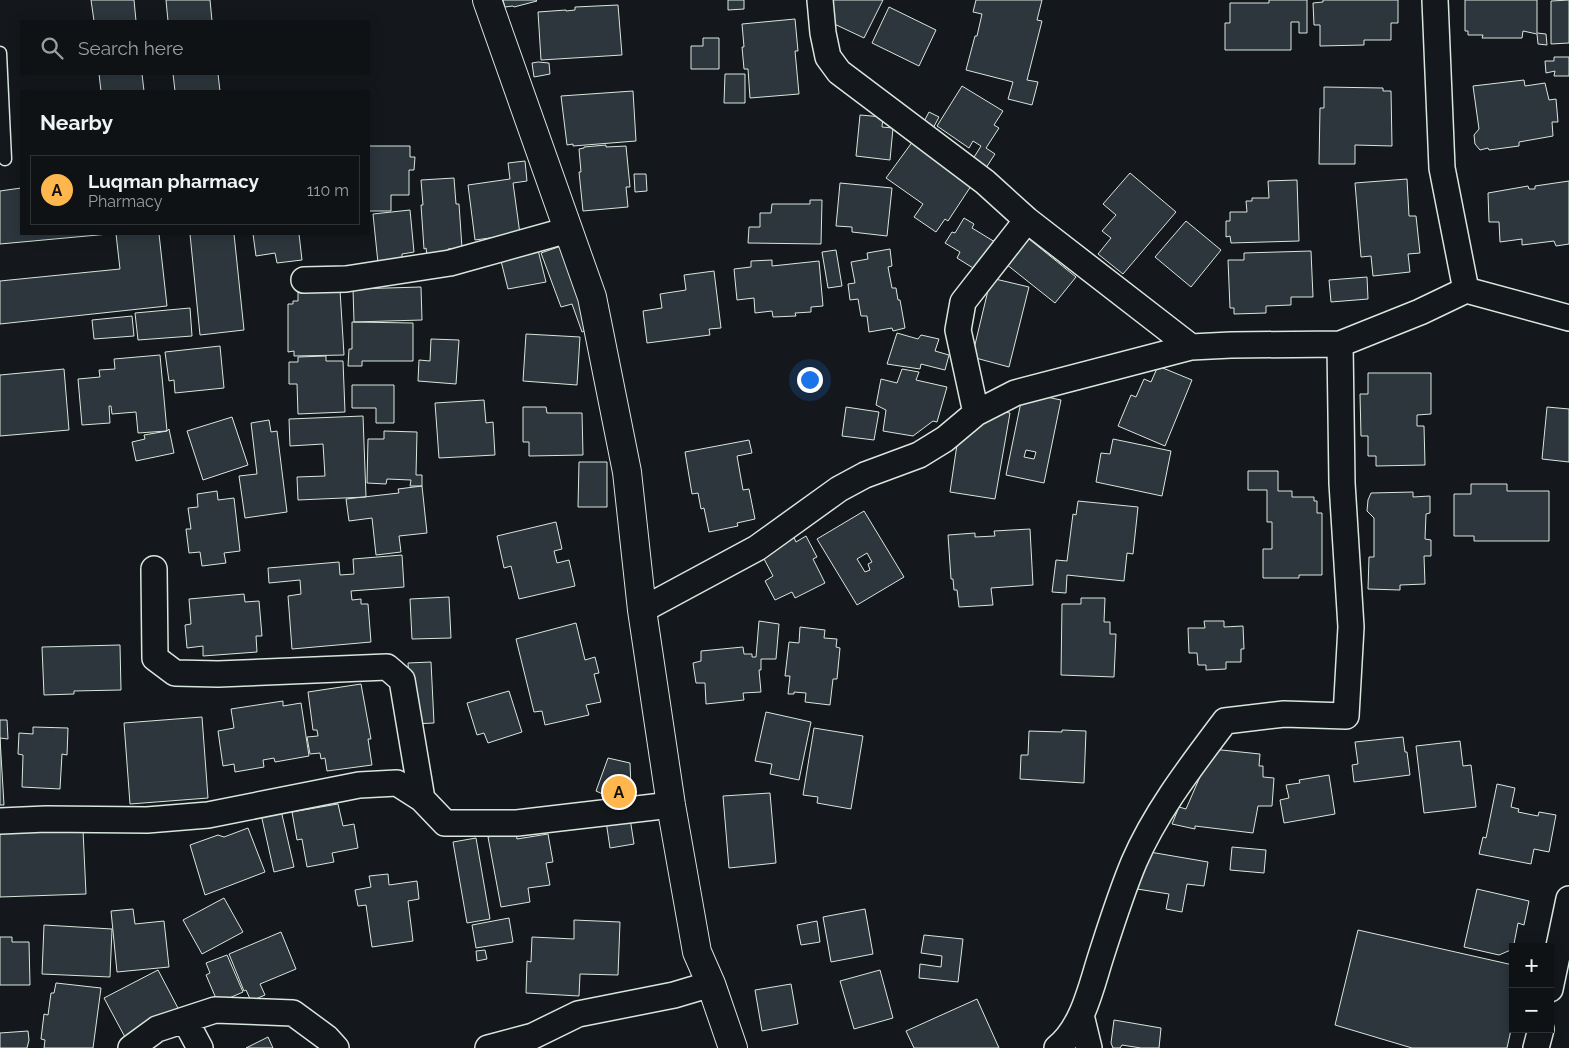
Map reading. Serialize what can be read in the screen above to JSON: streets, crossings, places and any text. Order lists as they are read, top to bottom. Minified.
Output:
{"page":{"search":"Search here","heading":"Nearby","list":[{"mark":"A","name":"Luqman pharmacy","note":"Pharmacy","value":"110 m"}],"pins":"A","map_buttons":["+","−"]}}
